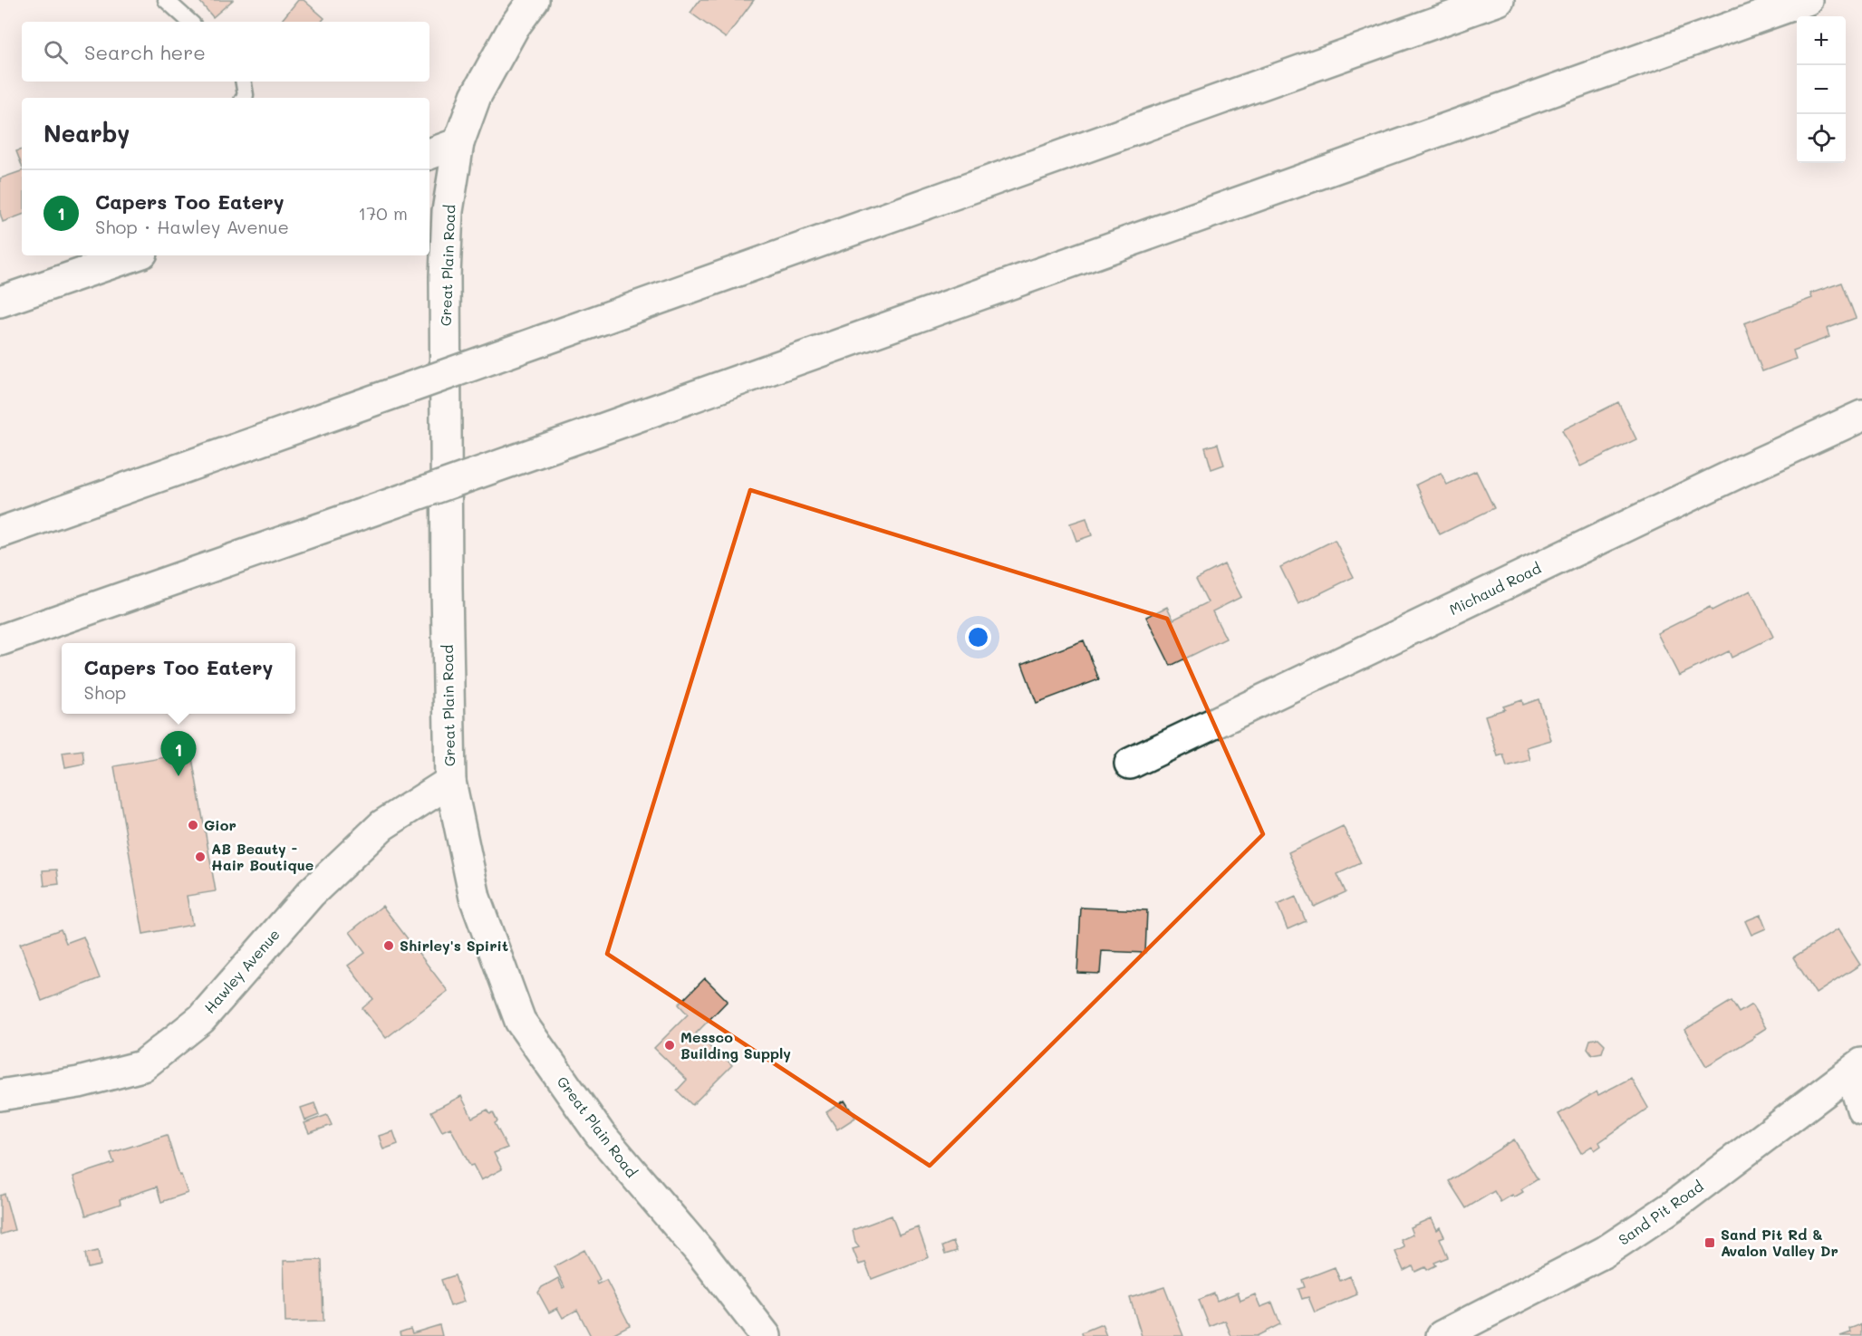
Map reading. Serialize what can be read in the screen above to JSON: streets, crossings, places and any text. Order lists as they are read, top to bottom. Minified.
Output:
{"streets":{"main road":["Great Plain Road","Michaud Road","Hawley Avenue","Sand Pit Road"]},"crossings":[["Great Plain Road","Hawley Avenue"]],"places":{"other":["Gior","AB Beauty - Hair Boutique","Shirley's Spirit","Messco Building Supply"],"transit":["Sand Pit Rd & Avalon Valley Dr"]},"page":{"map_buttons":["+","−"],"search":"Search here","heading":"Nearby","list":[{"mark":"1","name":"Capers Too Eatery","note":"Shop · Hawley Avenue","value":"170 m"}],"popup":["Capers Too Eatery","Shop"],"pins":"1"}}
